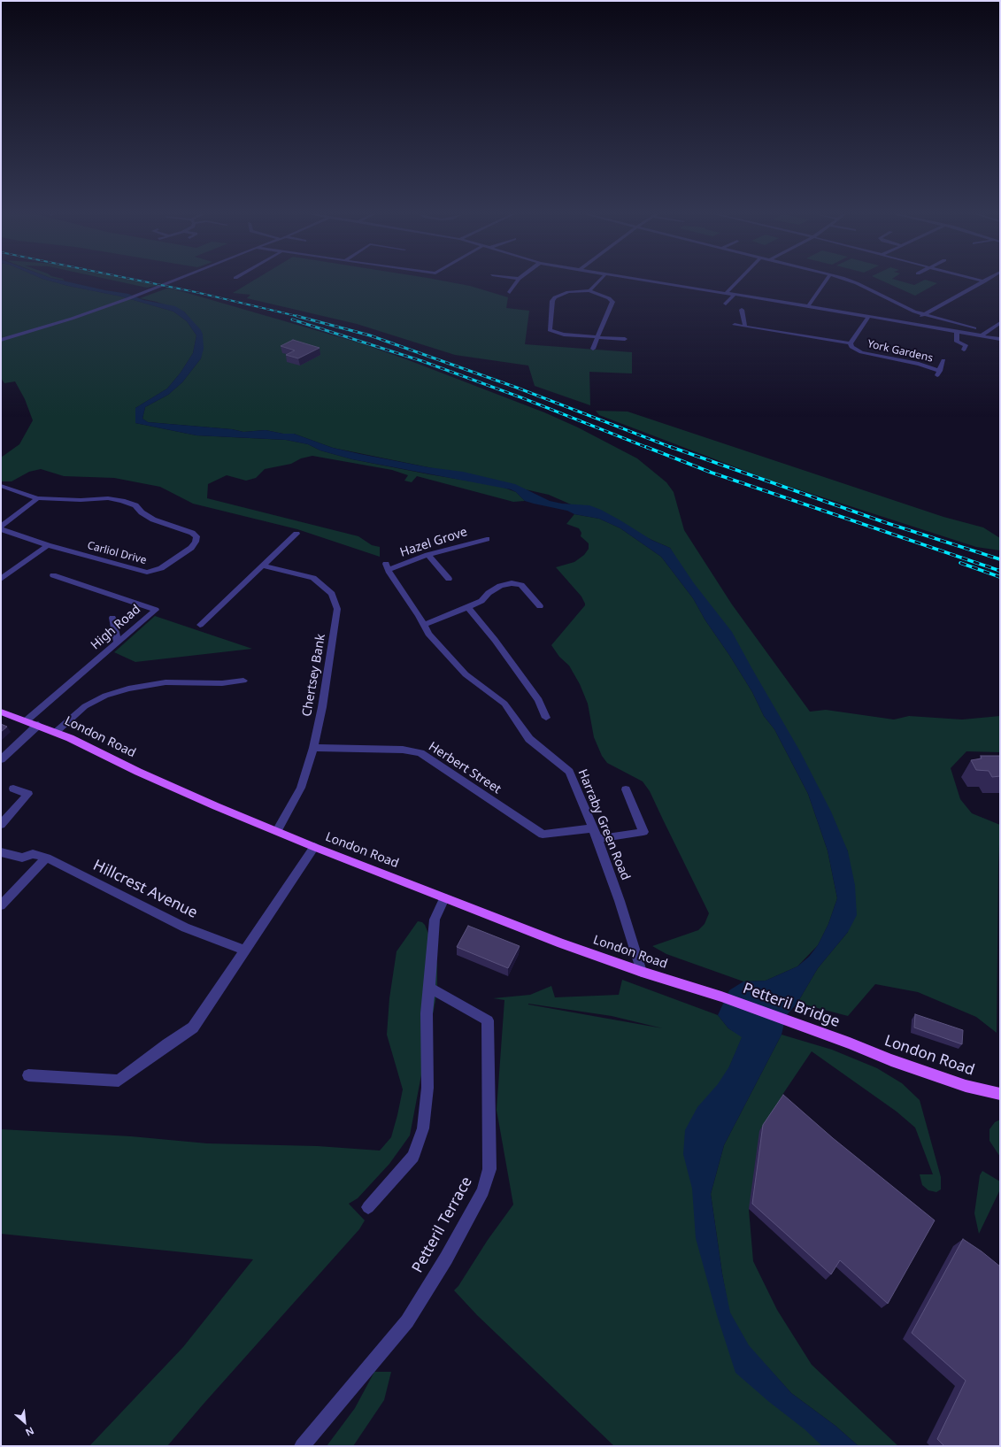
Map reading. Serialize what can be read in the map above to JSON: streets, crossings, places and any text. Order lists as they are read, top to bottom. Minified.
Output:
{"streets":{"main road":["London Road","Petteril Bridge"],"street":["York Gardens","Hazel Grove","Carliol Drive","High Road","Chertsey Bank","Herbert Street","Harraby Green Road","Hillcrest Avenue","Petteril Terrace"]},"crossings":[["Hazel Grove","Harraby Green Road"],["High Road","London Road"],["Chertsey Bank","London Road"],["Chertsey Bank","Herbert Street"],["London Road","Harraby Green Road"],["London Road","Petteril Bridge"],["Herbert Street","Harraby Green Road"]],"north":"bottom right"}
